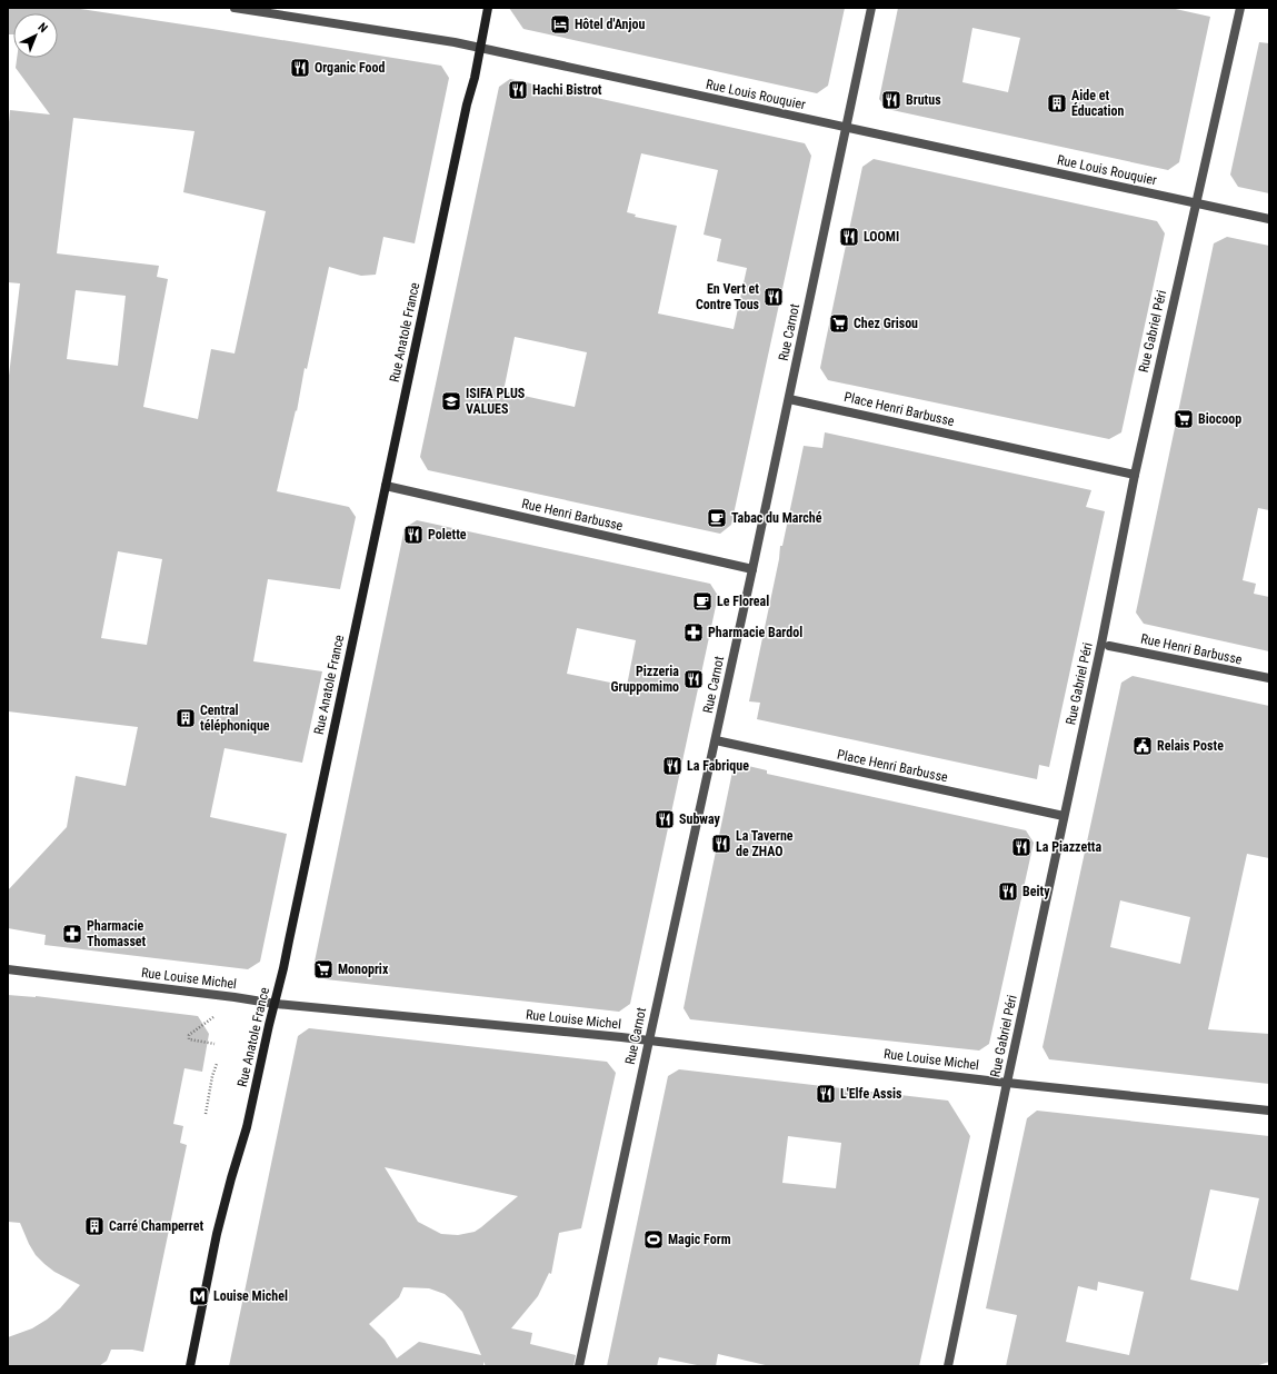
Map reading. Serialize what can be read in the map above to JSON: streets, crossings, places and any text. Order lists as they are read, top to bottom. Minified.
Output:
{"streets":{"main road":["Rue Anatole France"],"street":["Rue Louis Rouquier","Rue Gabriel Péri","Rue Carnot","Place Henri Barbusse","Rue Henri Barbusse","Rue Louise Michel"]},"crossings":[["Rue Louis Rouquier","Rue Gabriel Péri"],["Rue Louis Rouquier","Rue Anatole France"],["Rue Louis Rouquier","Rue Carnot"],["Rue Gabriel Péri","Place Henri Barbusse"],["Rue Gabriel Péri","Rue Louise Michel"],["Rue Anatole France","Rue Henri Barbusse"],["Rue Anatole France","Rue Louise Michel"],["Rue Carnot","Place Henri Barbusse"],["Rue Carnot","Rue Henri Barbusse"],["Rue Carnot","Rue Louise Michel"]],"places":{"hotel":["Hôtel d'Anjou"],"restaurant":["Organic Food","Hachi Bistrot","Brutus","LOOMI","En Vert et Contre Tous","Polette","Pizzeria Gruppomimo","La Fabrique","Subway","La Taverne de ZHAO","La Piazzetta","Beity","L'Elfe Assis"],"building":["Aide et Éducation","Central téléphonique","Carré Champerret"],"supermarket":["Chez Grisou","Biocoop","Monoprix"],"school or university":["ISIFA PLUS VALUES"],"cafe":["Tabac du Marché","Le Floreal"],"pharmacy":["Pharmacie Bardol","Pharmacie Thomasset"],"public building":["Relais Poste"],"sports":["Magic Form"],"metro station":["Louise Michel"]},"north":"top right"}
